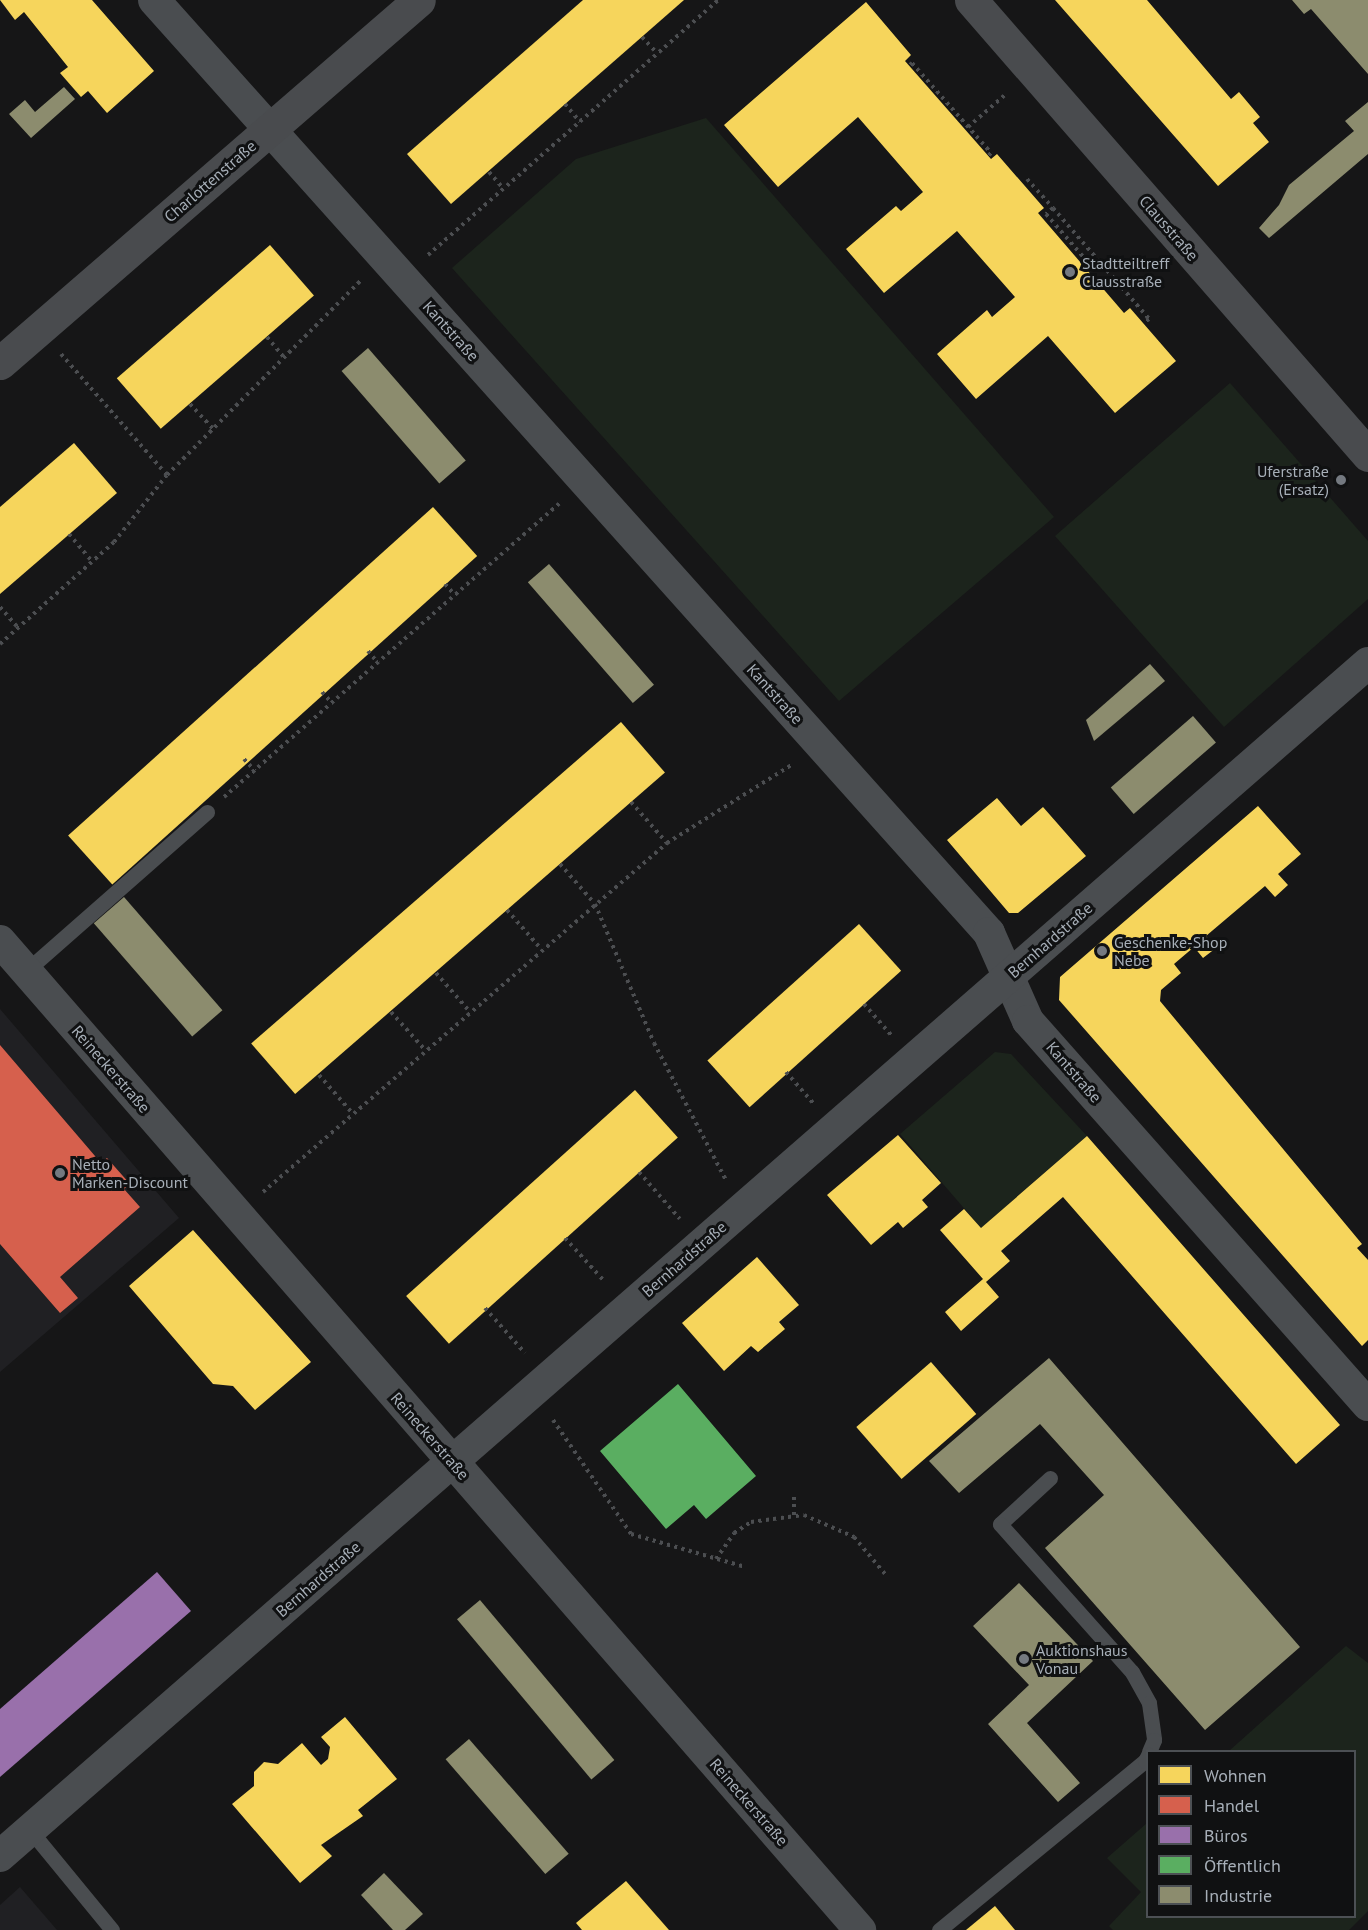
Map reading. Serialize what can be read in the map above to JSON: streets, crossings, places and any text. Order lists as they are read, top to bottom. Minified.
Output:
{"streets":{"main road":["Charlottenstraße","Clausstraße"],"street":["Kantstraße","Bernhardstraße","Reineckerstraße"]},"crossings":[["Charlottenstraße","Kantstraße"],["Kantstraße","Bernhardstraße"],["Bernhardstraße","Reineckerstraße"]],"places":["Stadtteiltreff Clausstraße","Uferstraße (Ersatz)","Geschenke-Shop Nebe","Netto Marken-Discount","Auktionshaus Vonau"],"legend":["Wohnen","Handel","Büros","Öffentlich","Industrie"]}
